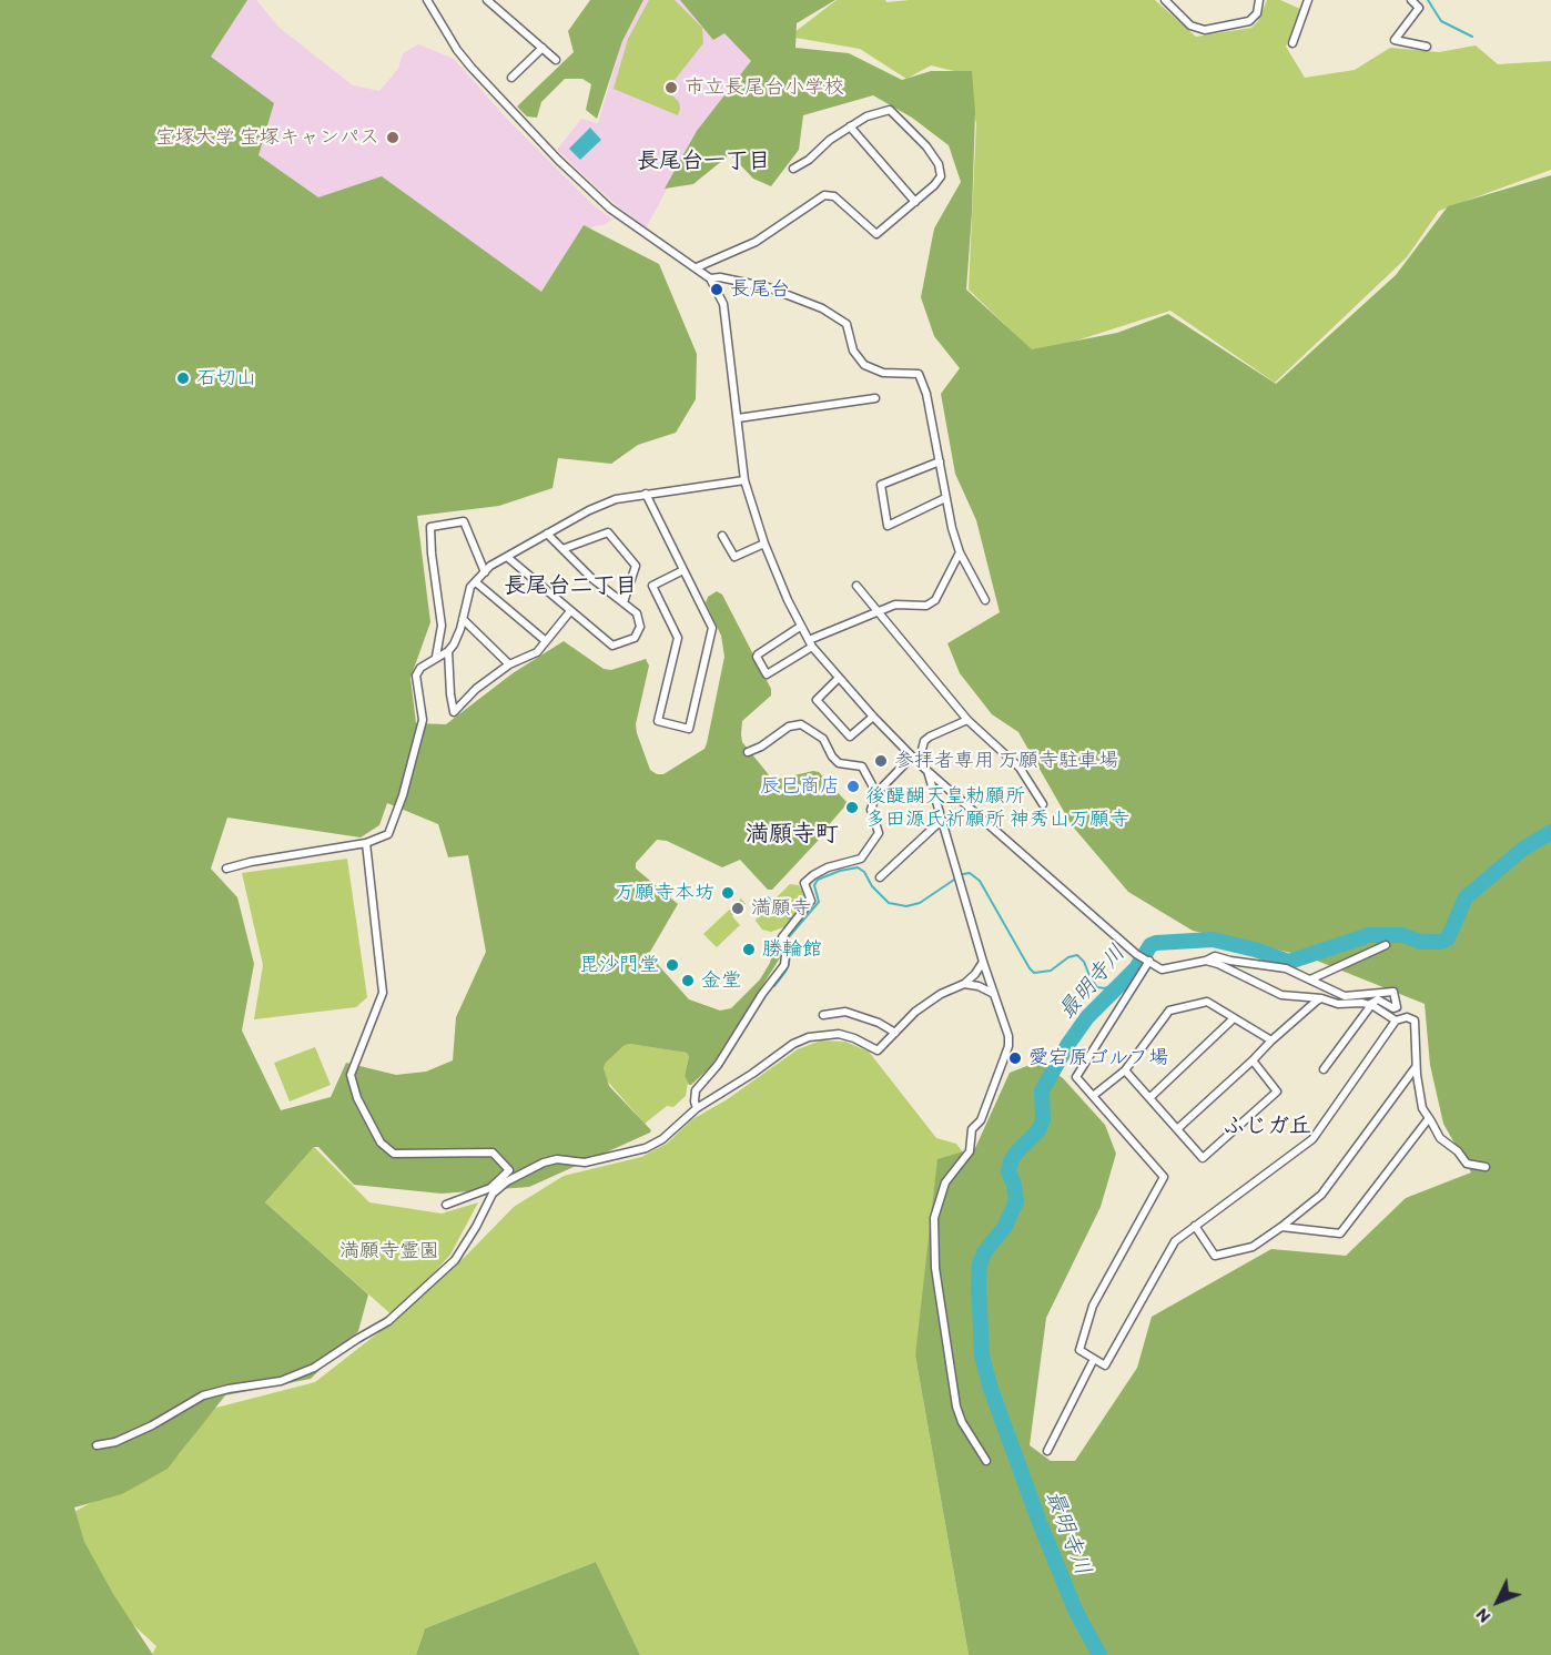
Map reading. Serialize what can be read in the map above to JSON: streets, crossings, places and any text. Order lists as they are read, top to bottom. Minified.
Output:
{"districts":["長尾台一丁目","長尾台二丁目","満願寺町","ふじガ丘"],"water":["最明寺川"],"parks":["満願寺霊園"],"places":["市立長尾台小学校","宝塚大学 宝塚キャンパス","長尾台","石切山","参拝者専用 万願寺駐車場","辰巳商店","後醍醐天皇勅願所 多田源氏祈願所 神秀山万願寺","万願寺本坊","満願寺","勝輪館","毘沙門堂","金堂","愛宕原ゴルフ場"],"north":"bottom left"}
